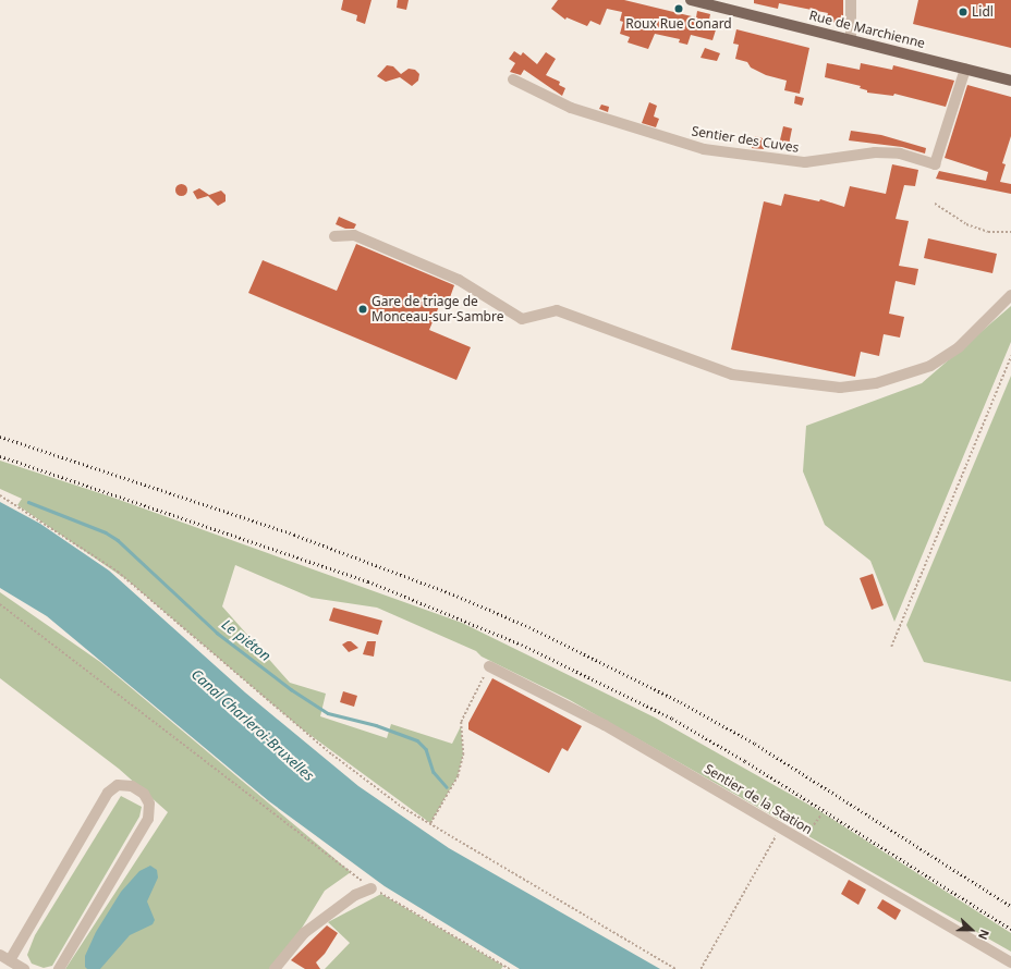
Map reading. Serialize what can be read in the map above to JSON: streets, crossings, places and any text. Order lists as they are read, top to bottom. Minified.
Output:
{"streets":{"main road":["Rue de Marchienne"],"street":["Sentier des Cuves","Sentier de la Station"]},"crossings":[["Rue de Marchienne","Sentier des Cuves"]],"water":["Le piéton","Canal Charleroi-Bruxelles"],"places":["Roux Rue Conard","Lidl","Gare de triage de Monceau-sur-Sambre"],"north":"right"}
